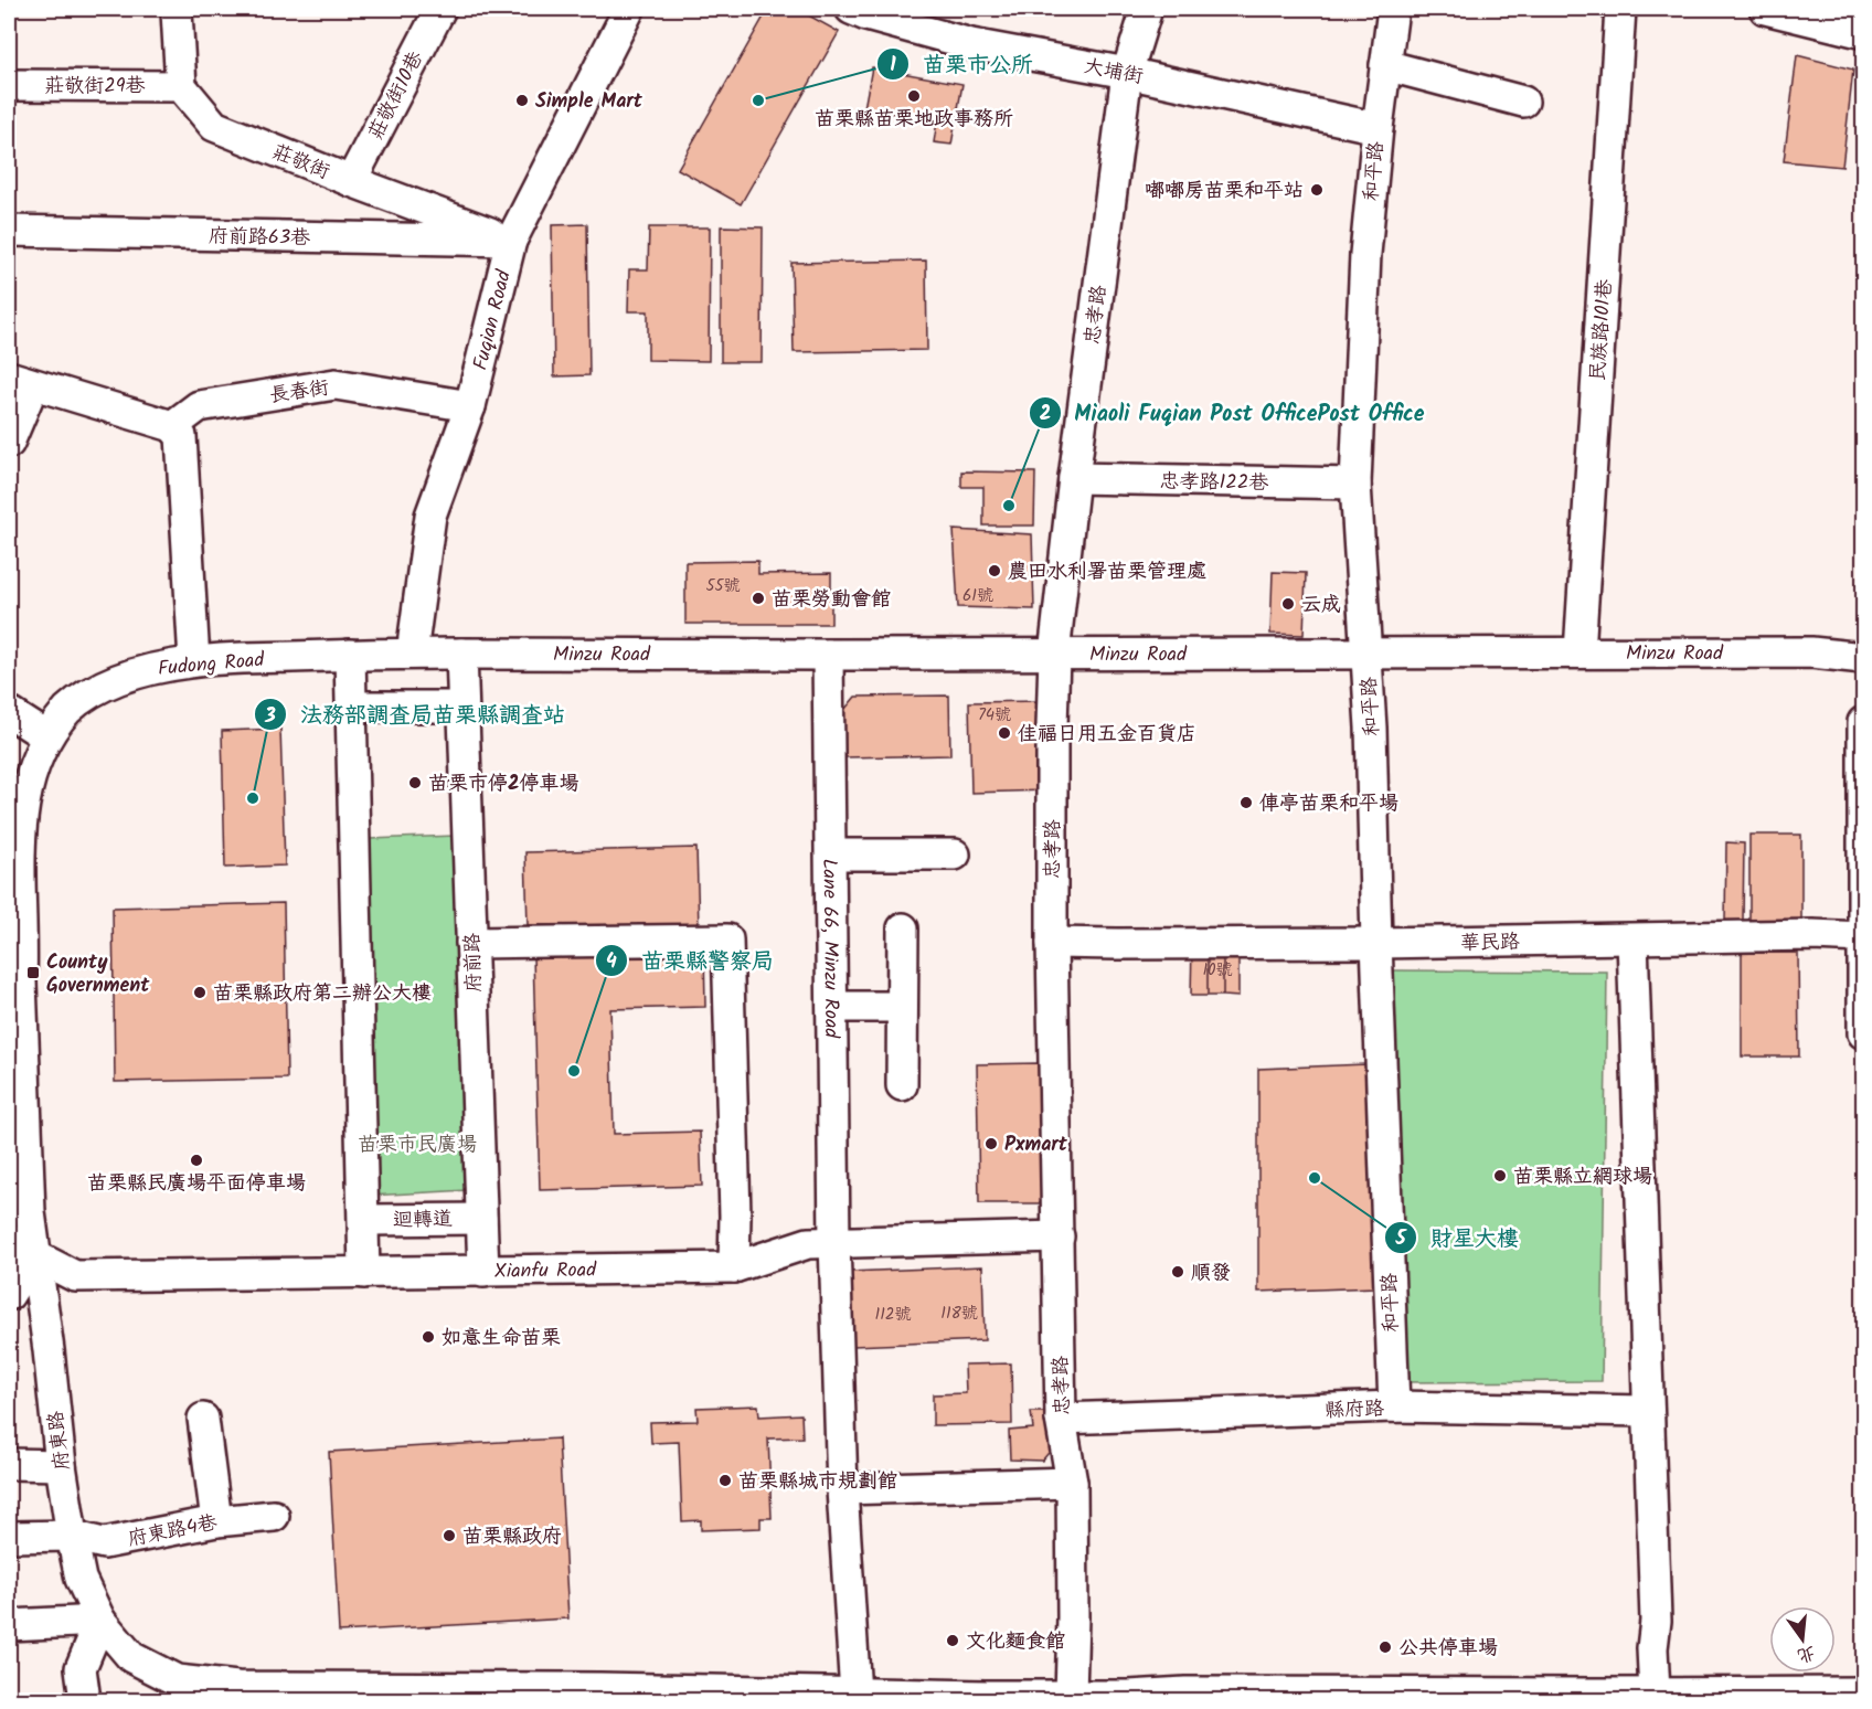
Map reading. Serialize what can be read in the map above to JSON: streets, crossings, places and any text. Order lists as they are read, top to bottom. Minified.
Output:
{"streets":{"street":["大埔街","莊敬街29巷","莊敬街10巷","莊敬街","和平路","府前路63巷","忠孝路","Fuqian Road","民族路101巷","長春街","忠孝路122巷","Minzu Road","Fudong Road","華民路","Lane 66, Minzu Road","府前路","迴轉道","Xianfu Road","縣府路","府東路","府東路4巷"]},"crossings":[["大埔街","和平路"],["大埔街","忠孝路"],["莊敬街29巷","莊敬街"],["莊敬街10巷","莊敬街"],["莊敬街","府前路63巷"],["莊敬街","Fuqian Road"],["和平路","忠孝路122巷"],["和平路","Minzu Road"],["和平路","華民路"],["和平路","縣府路"],["府前路63巷","Fuqian Road"],["忠孝路","忠孝路122巷"],["忠孝路","Minzu Road"],["忠孝路","華民路"],["忠孝路","Xianfu Road"],["忠孝路","縣府路"],["忠孝路","府東路"],["Fuqian Road","長春街"],["Fuqian Road","Minzu Road"],["Fuqian Road","Fudong Road"],["民族路101巷","Minzu Road"],["Minzu Road","Fudong Road"],["Minzu Road","Lane 66, Minzu Road"],["Minzu Road","府前路"],["Fudong Road","Xianfu Road"],["Fudong Road","府東路"],["Lane 66, Minzu Road","Xianfu Road"],["Lane 66, Minzu Road","府東路"],["府前路","迴轉道"],["府前路","Xianfu Road"],["Xianfu Road","府東路"],["府東路","府東路4巷"]],"parks":["苗栗市民廣場"],"places":{"other":["苗栗縣苗栗地政事務所","Simple Mart","苗栗市公所","嘟嘟房苗栗和平站","Miaoli Fuqian Post OfficePost Office","農田水利署苗栗管理處","苗栗勞動會館","云成","佳福日用五金百貨店","苗栗市停2停車場","法務部調查局苗栗縣調查站","俥亭苗栗和平場","苗栗縣政府第二辦公大樓","苗栗縣警察局","Pxmart","苗栗縣民廣場平面停車場","苗栗縣立網球場","財星大樓","順發","如意生命苗栗","苗栗縣城市規劃館","苗栗縣政府","文化麵食館","公共停車場"],"transit":["County Government"]},"house_numbers":["55號","61號","74號","10號","118號","112號"],"north":"bottom"}
